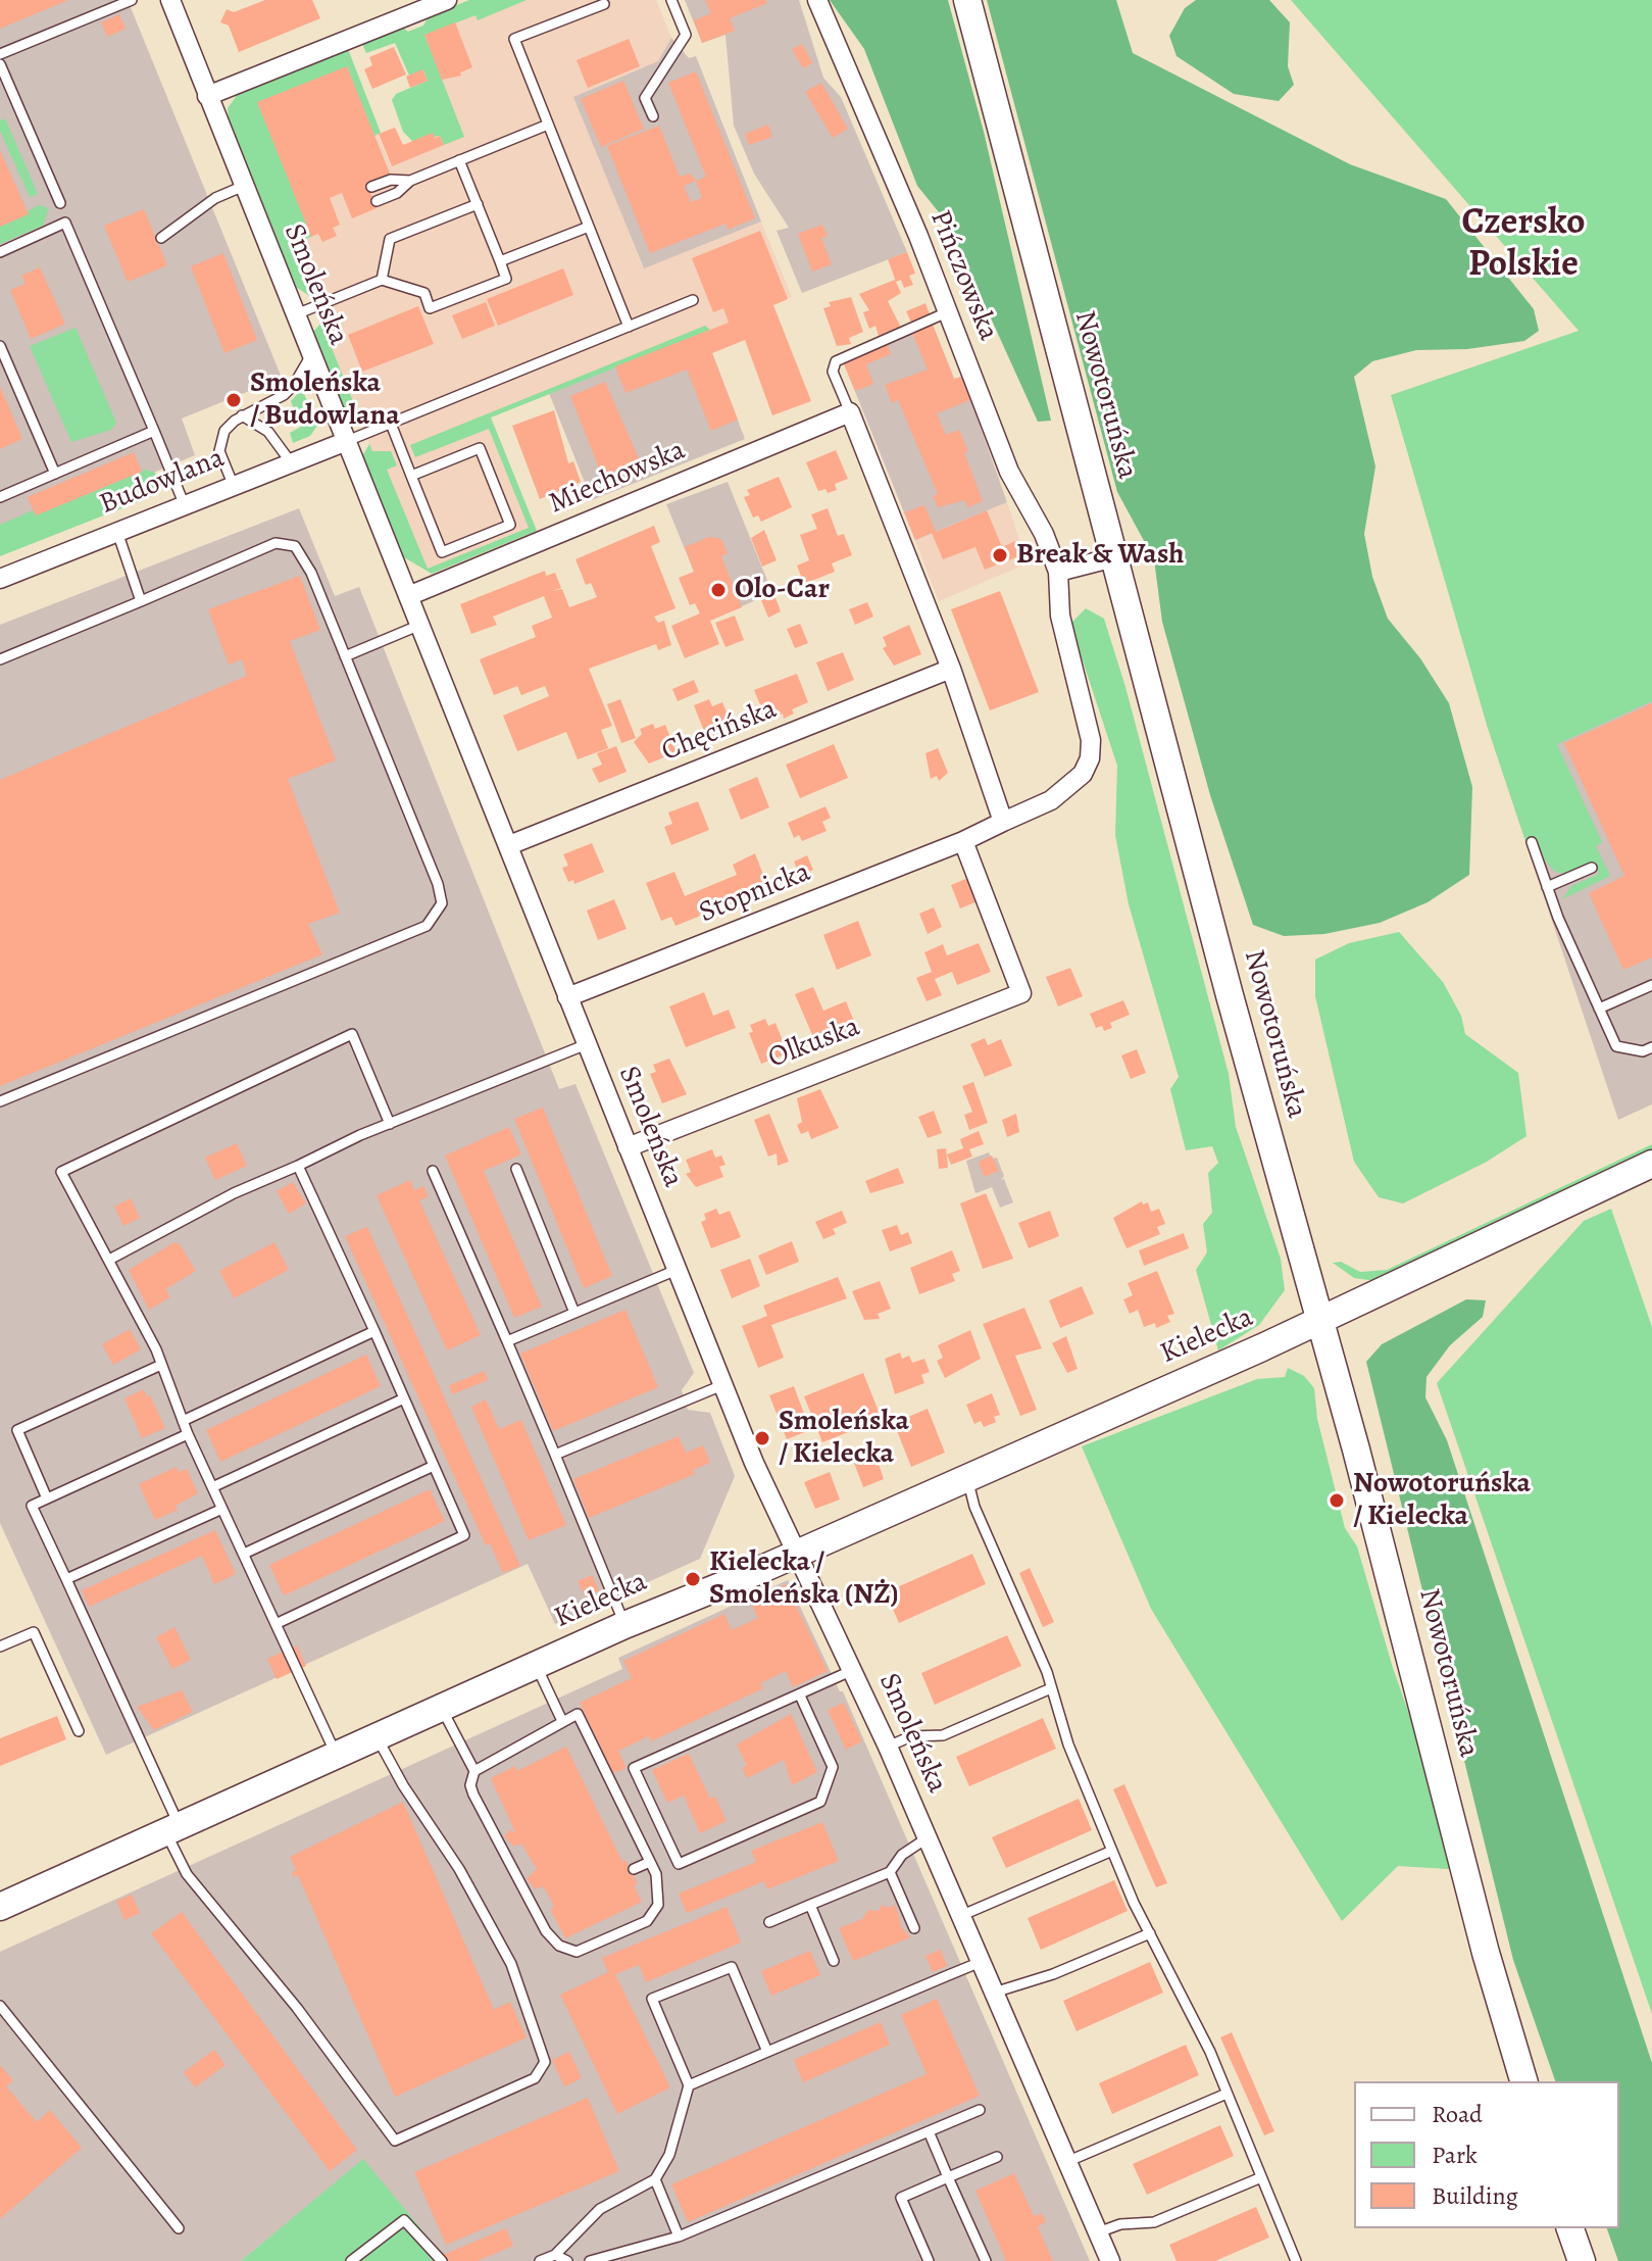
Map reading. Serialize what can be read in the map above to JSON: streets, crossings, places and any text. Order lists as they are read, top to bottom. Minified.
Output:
{"streets":{"main road":["Nowotoruńska","Kielecka"],"street":["Pińczowska","Smoleńska","Miechowska","Budowlana","Chęcińska","Stopnicka","Olkuska"]},"crossings":[["Pińczowska","Stopnicka"],["Smoleńska","Miechowska"],["Smoleńska","Budowlana"],["Smoleńska","Chęcińska"],["Smoleńska","Stopnicka"],["Smoleńska","Olkuska"],["Smoleńska","Kielecka"],["Nowotoruńska","Kielecka"],["Stopnicka","Olkuska"]],"districts":["Czersko Polskie"],"places":["Smoleńska / Budowlana","Break & Wash","Olo-Car","Smoleńska / Kielecka","Nowotoruńska / Kielecka","Kielecka / Smoleńska (NŻ)"],"legend":["Road","Park","Building"]}
